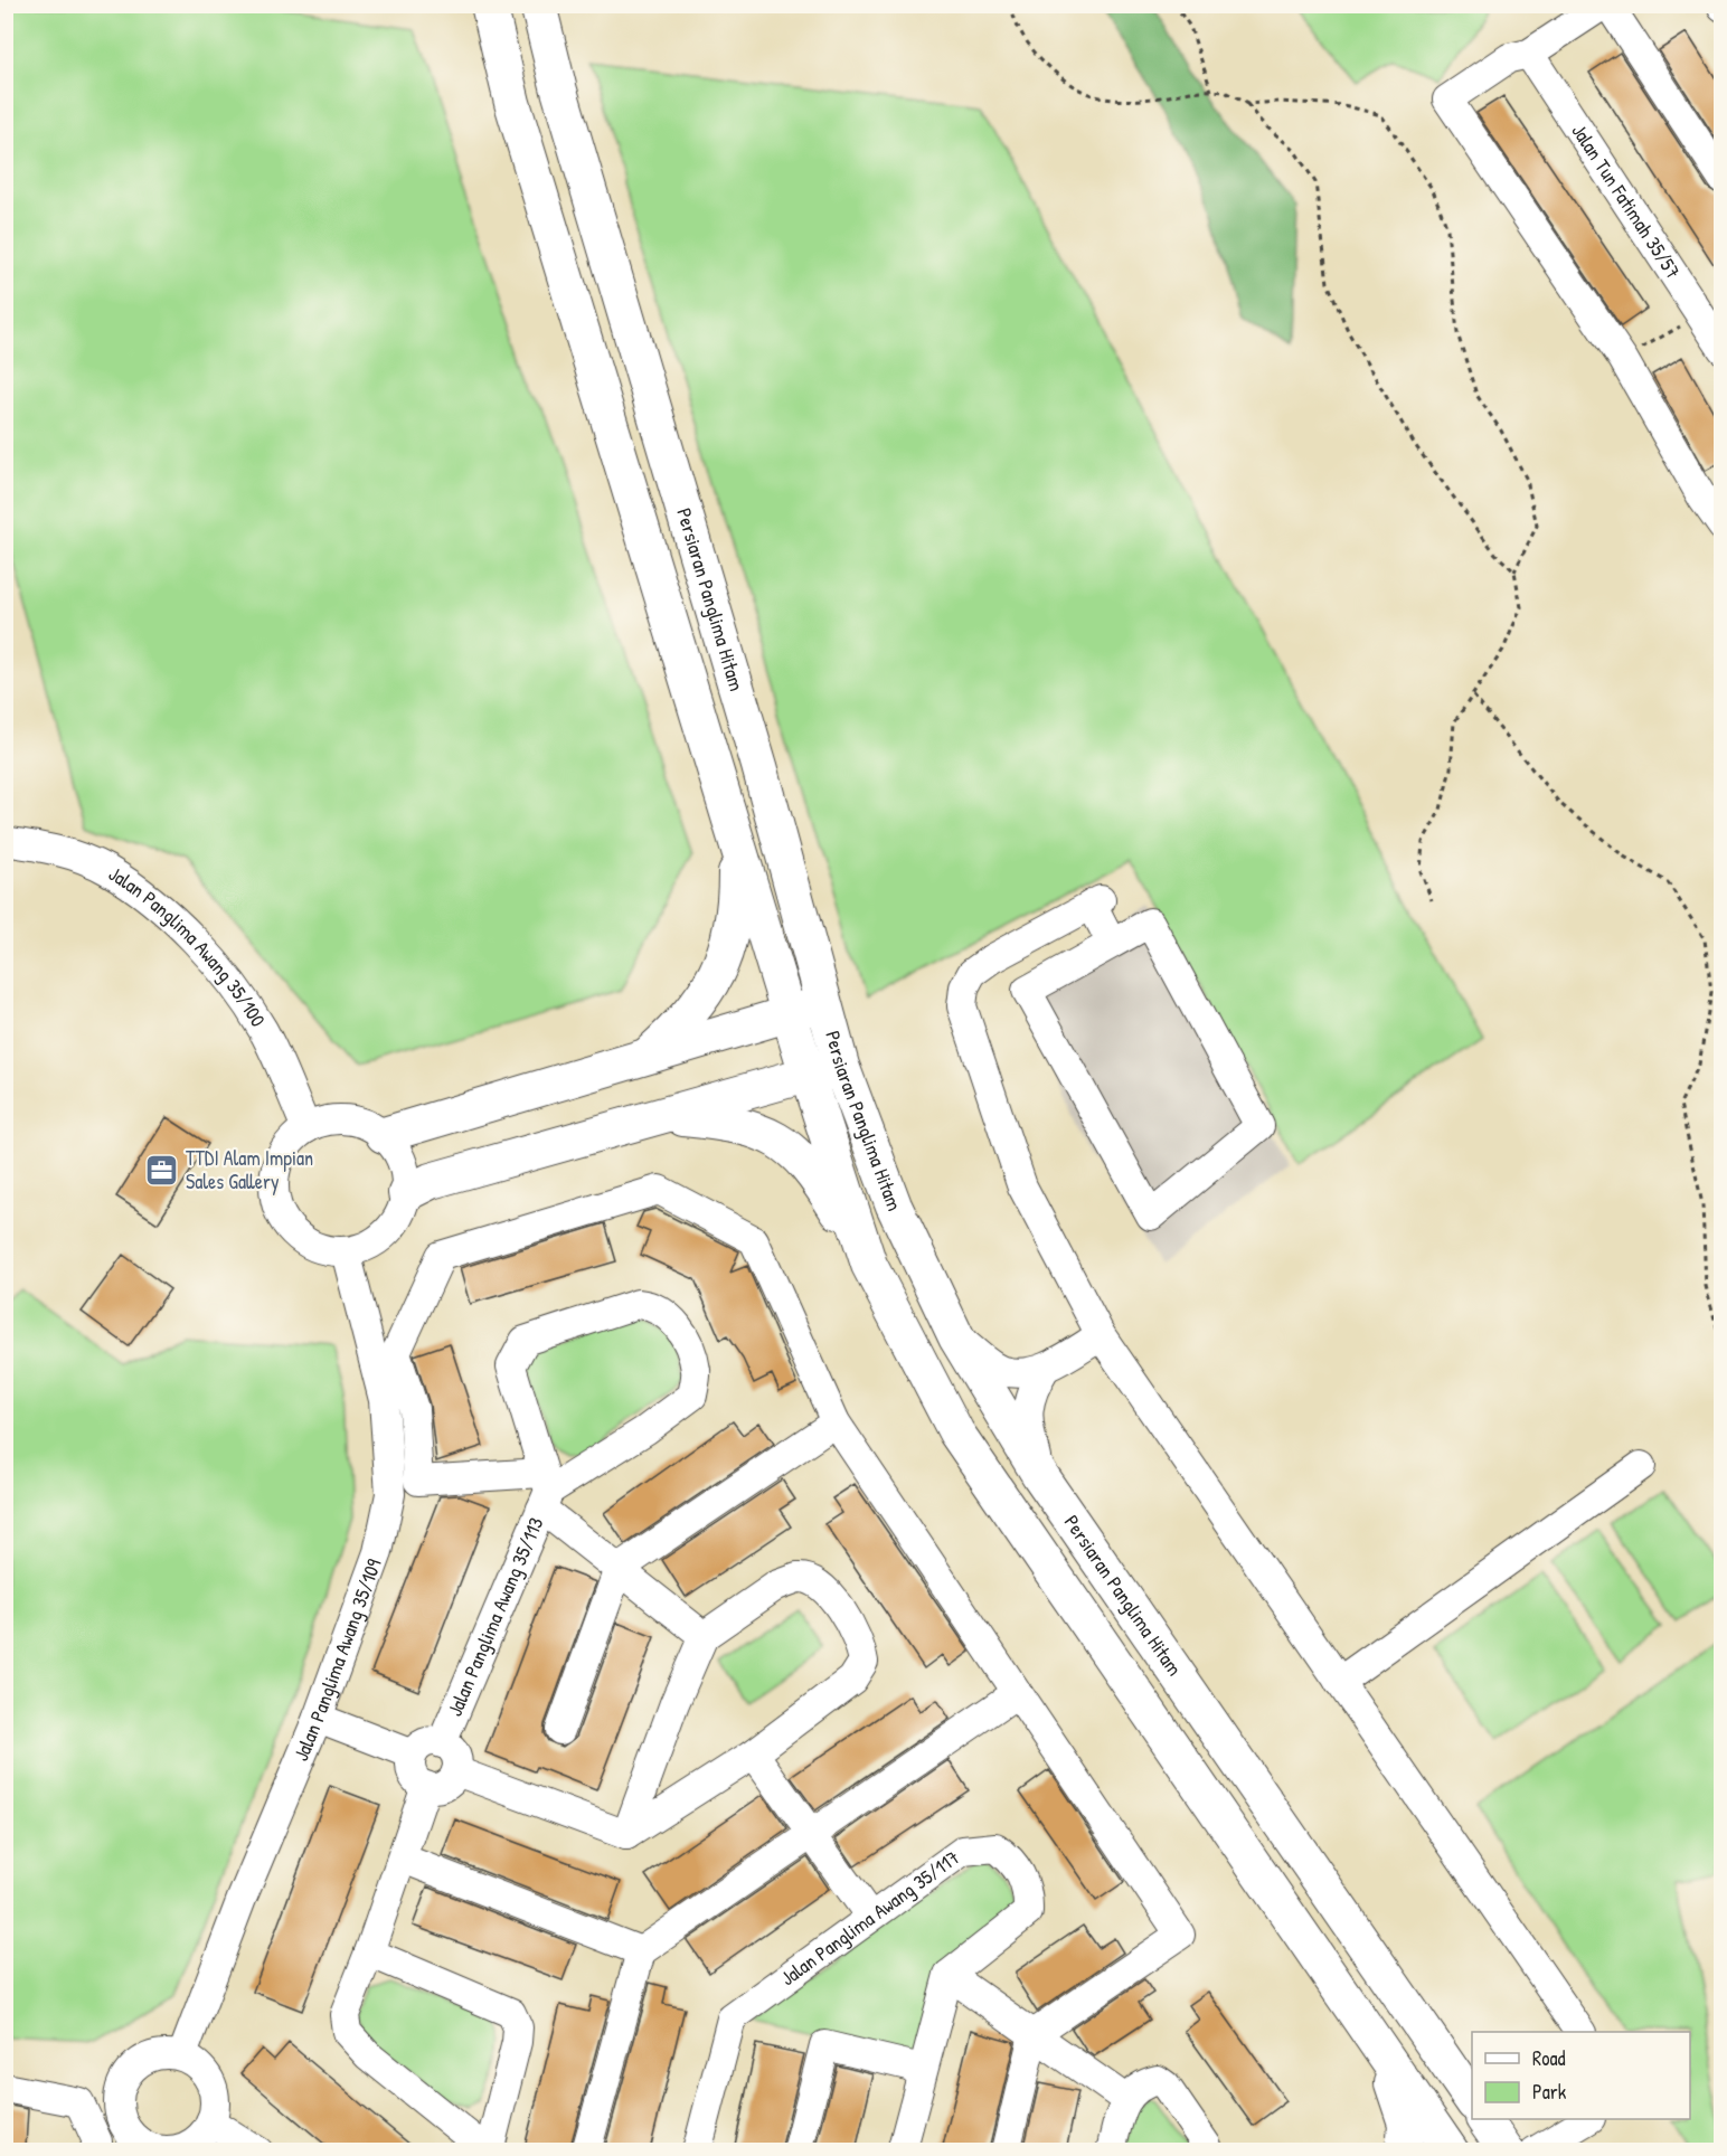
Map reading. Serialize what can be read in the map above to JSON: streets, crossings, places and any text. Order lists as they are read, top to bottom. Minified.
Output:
{"streets":{"main road":["Persiaran Panglima Hitam"],"street":["Jalan Tun Fatimah 35/57","Jalan Panglima Awang 35/100","Jalan Panglima Awang 35/113","Jalan Panglima Awang 35/109","Jalan Panglima Awang 35/117"]},"crossings":[["Jalan Panglima Awang 35/100","Jalan Panglima Awang 35/109"]],"places":{"office":["TTDI Alam Impian Sales Gallery"]},"legend":["Road","Park"]}
